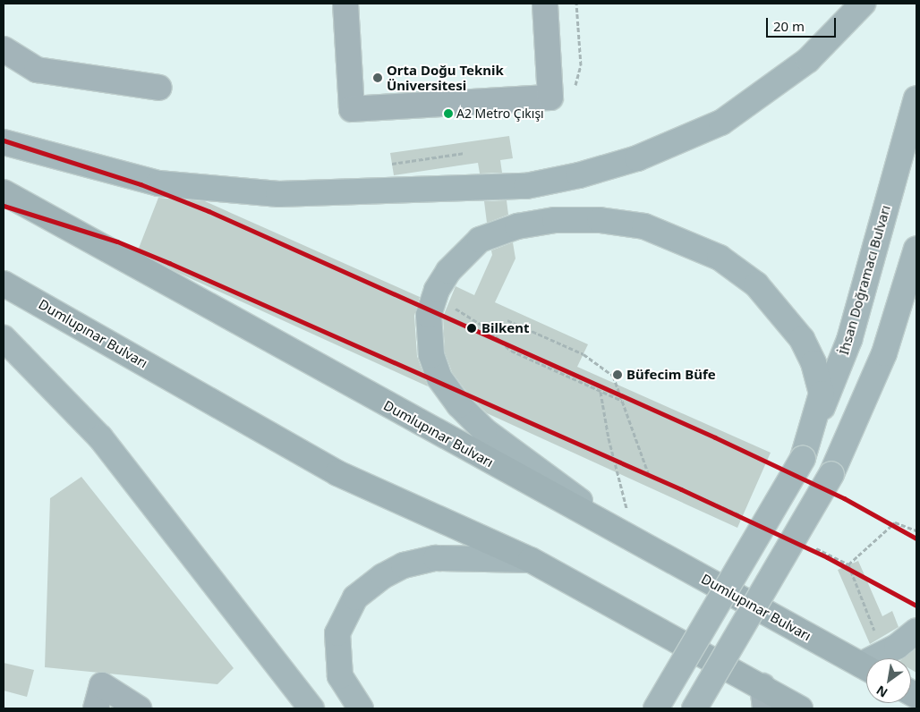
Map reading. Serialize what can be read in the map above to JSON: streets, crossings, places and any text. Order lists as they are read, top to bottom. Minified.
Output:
{"streets":{"highway":["Dumlupınar Bulvarı"],"main road":["İhsan Doğramacı Bulvarı"]},"places":["Orta Doğu Teknik Üniversitesi","A2 Metro Çıkışı","Bilkent","Büfecim Büfe"],"scale_bar":"20 m","north":"bottom left"}
